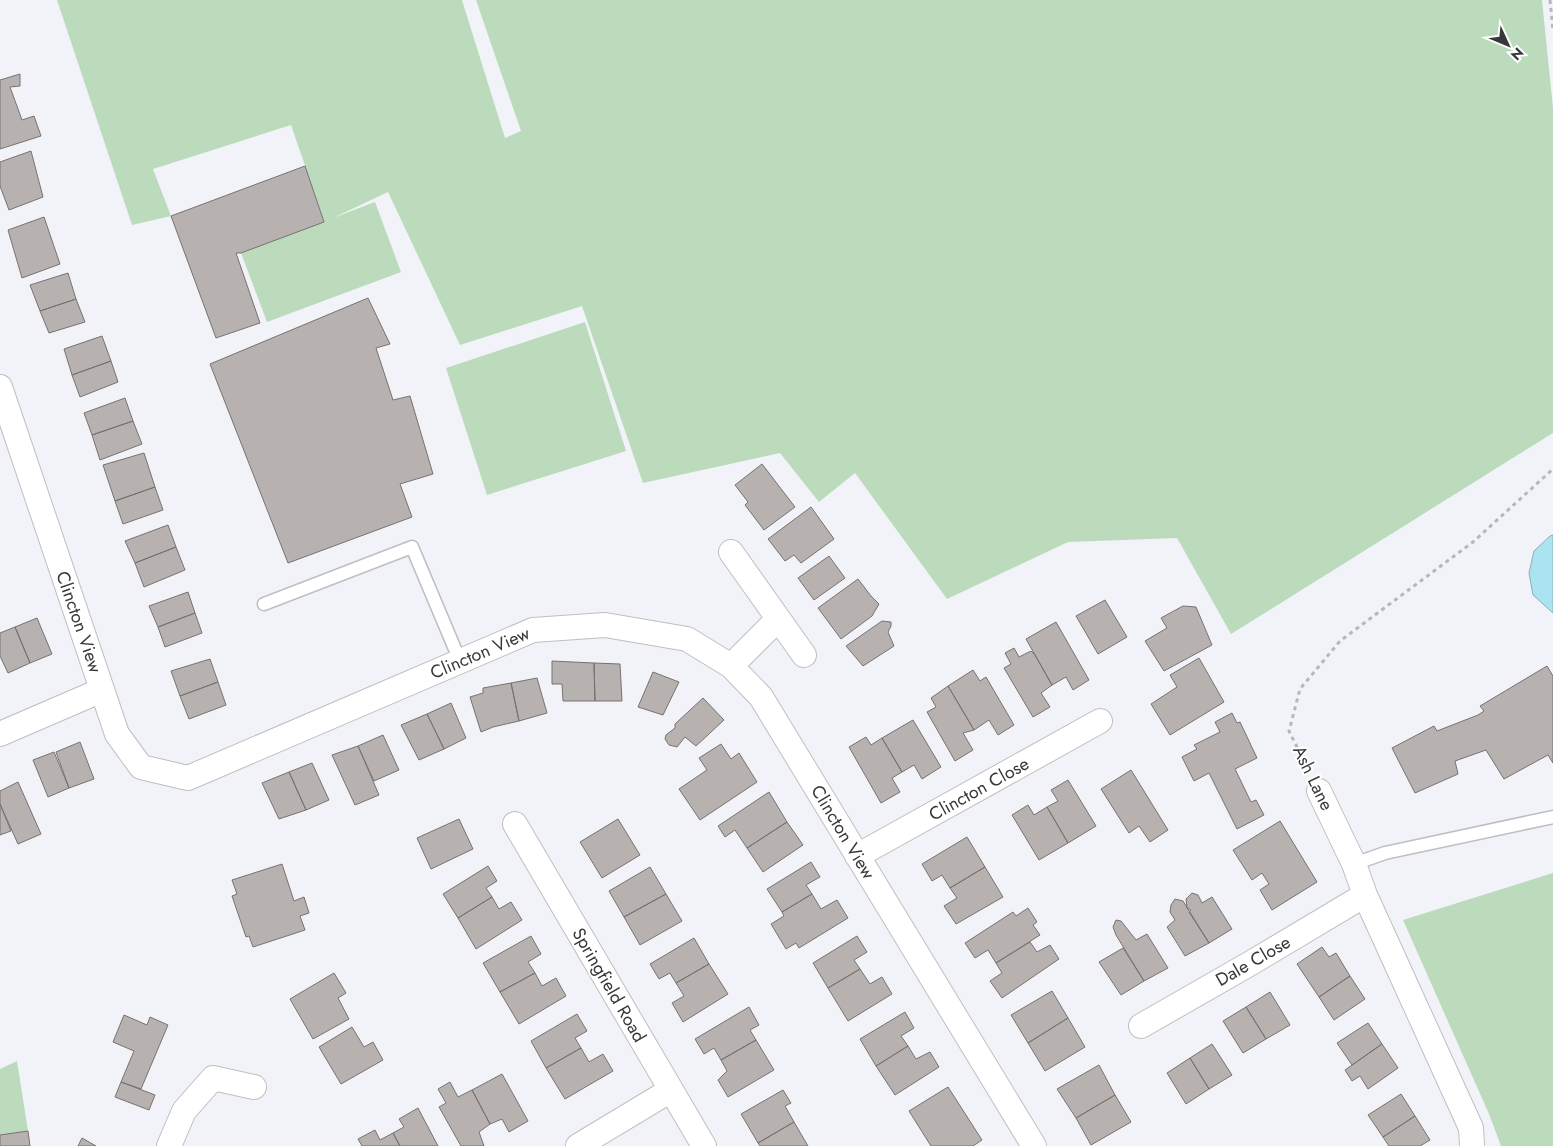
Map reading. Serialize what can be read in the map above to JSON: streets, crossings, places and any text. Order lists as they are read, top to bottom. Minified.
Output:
{"streets":{"street":["Clincton View","Ash Lane","Clincton Close","Dale Close","Springfield Road"]},"crossings":[["Clincton View","Clincton Close"],["Ash Lane","Dale Close"]],"north":"bottom right"}
